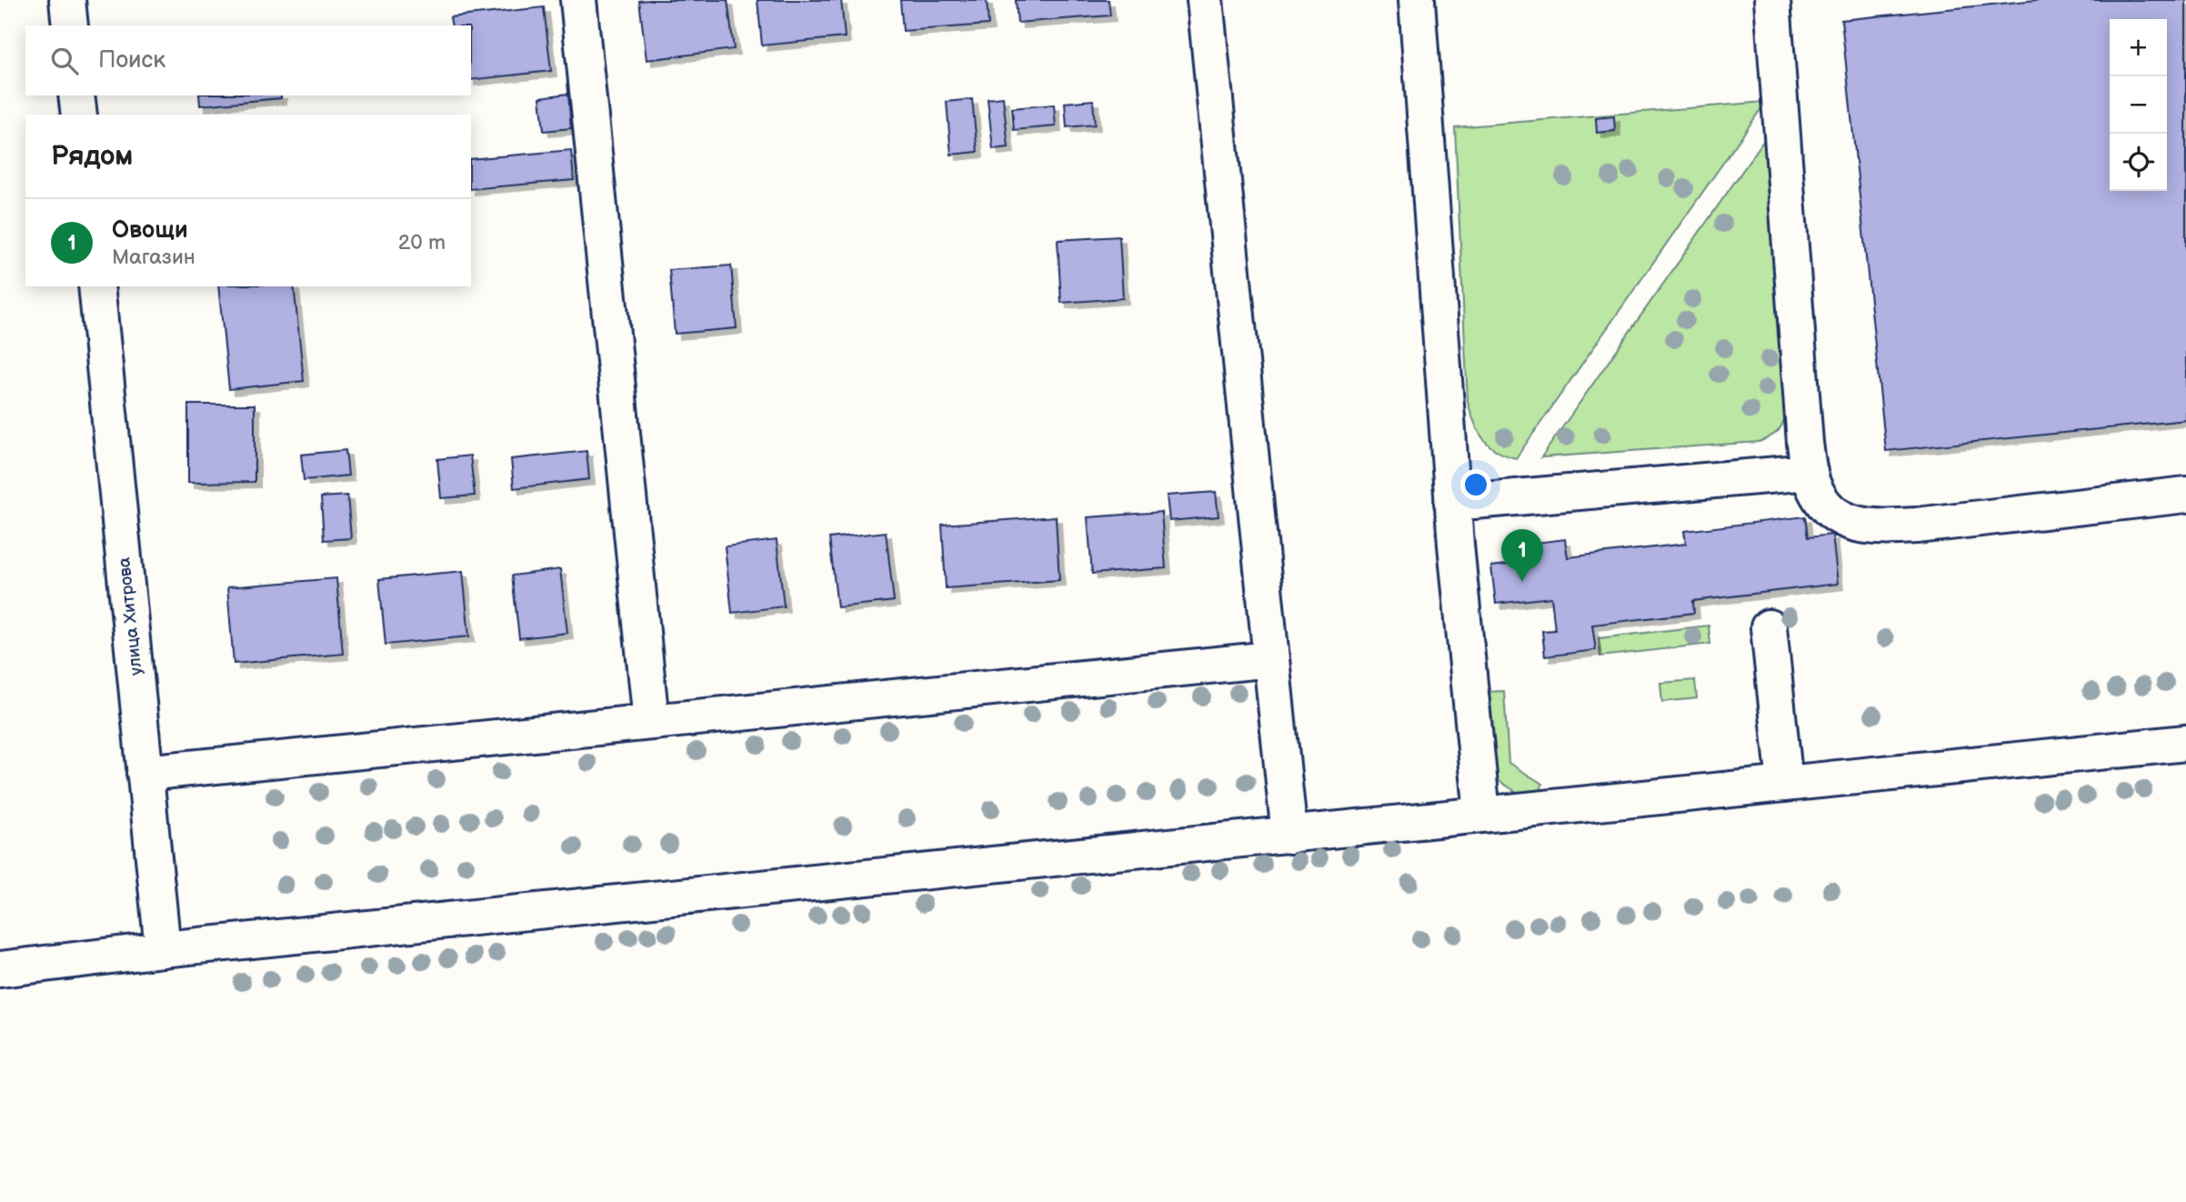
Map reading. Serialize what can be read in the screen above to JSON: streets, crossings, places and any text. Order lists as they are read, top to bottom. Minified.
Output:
{"streets":{"street":["улица Хитрова"]},"page":{"map_buttons":["+","−"],"search":"Поиск","heading":"Рядом","list":[{"mark":"1","name":"Овощи","note":"Магазин","value":"20 m"}],"pins":"1"}}
